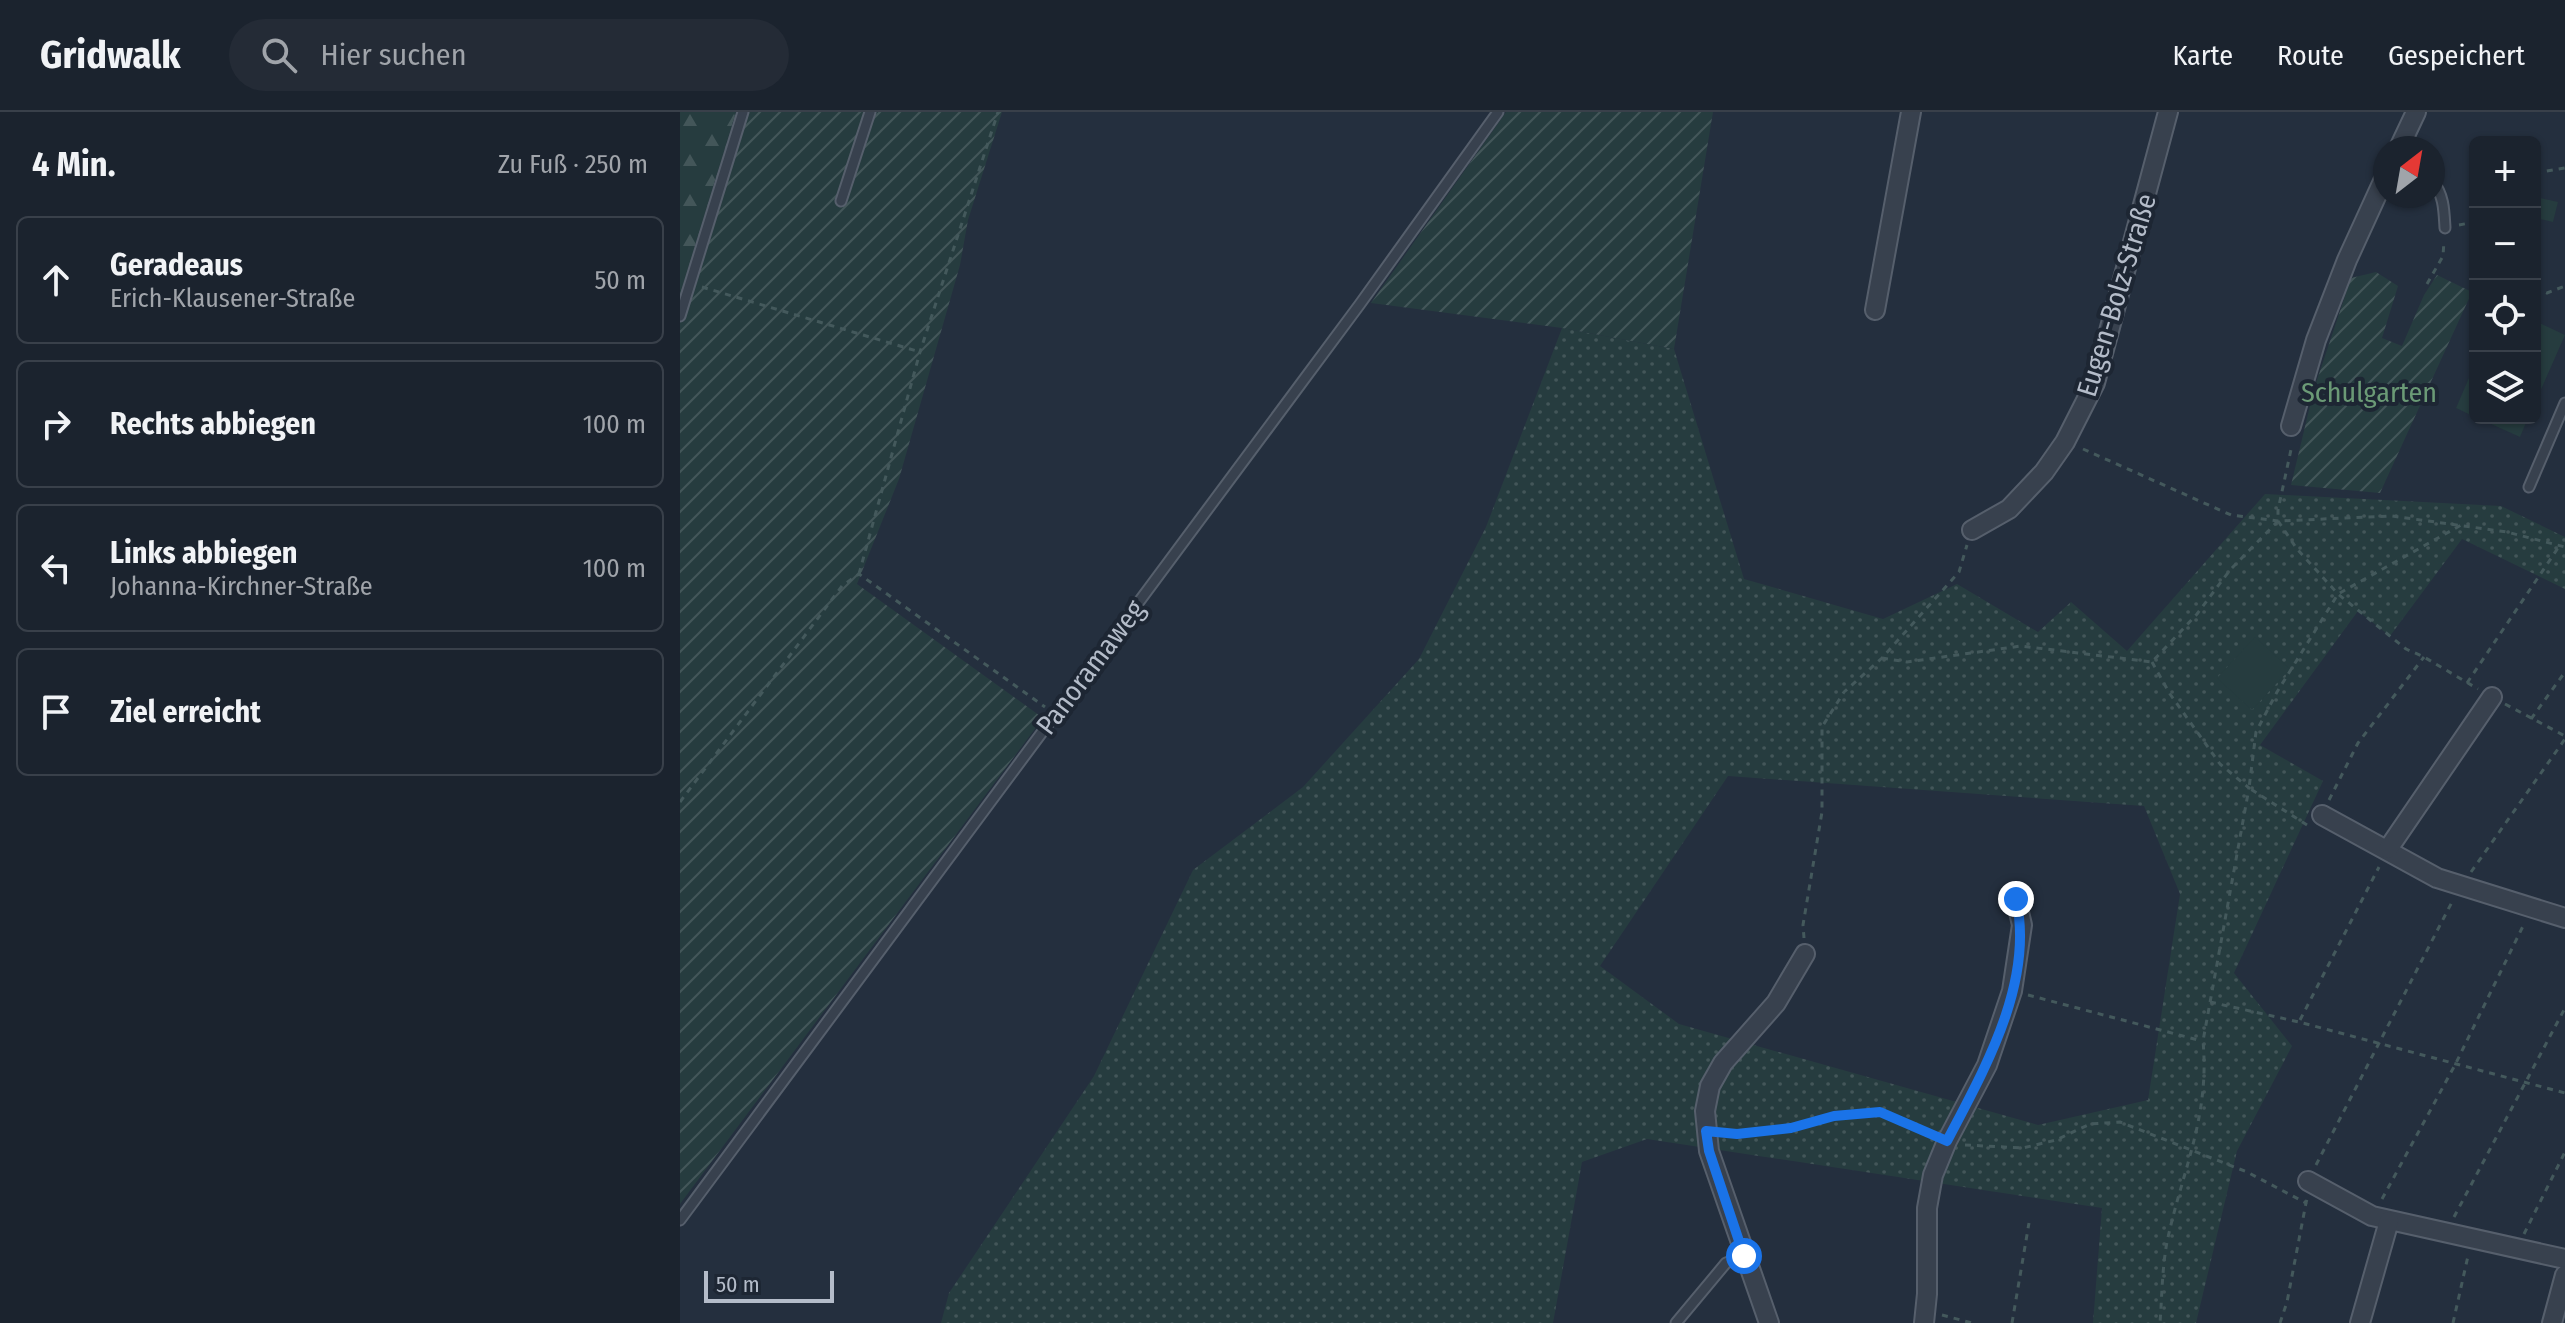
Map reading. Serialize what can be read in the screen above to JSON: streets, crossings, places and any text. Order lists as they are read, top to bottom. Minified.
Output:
{"streets":{"street":["Eugen-Bolz-Straße"],"lane":["Panoramaweg"]},"parks":["Schulgarten"],"scale_bar":"50 m","north":"top right","page":{"header":"Gridwalk","search":"Hier suchen","nav":["Karte","Route","Gespeichert"],"heading":["4 Min.","Zu Fuß · 250 m"],"map_buttons":["+","−"],"list":[["Geradeaus","Erich-Klausener-Straße","50 m"],["Rechts abbiegen","100 m"],["Links abbiegen","Johanna-Kirchner-Straße","100 m"],"Ziel erreicht"],"scale":"50 m"}}
